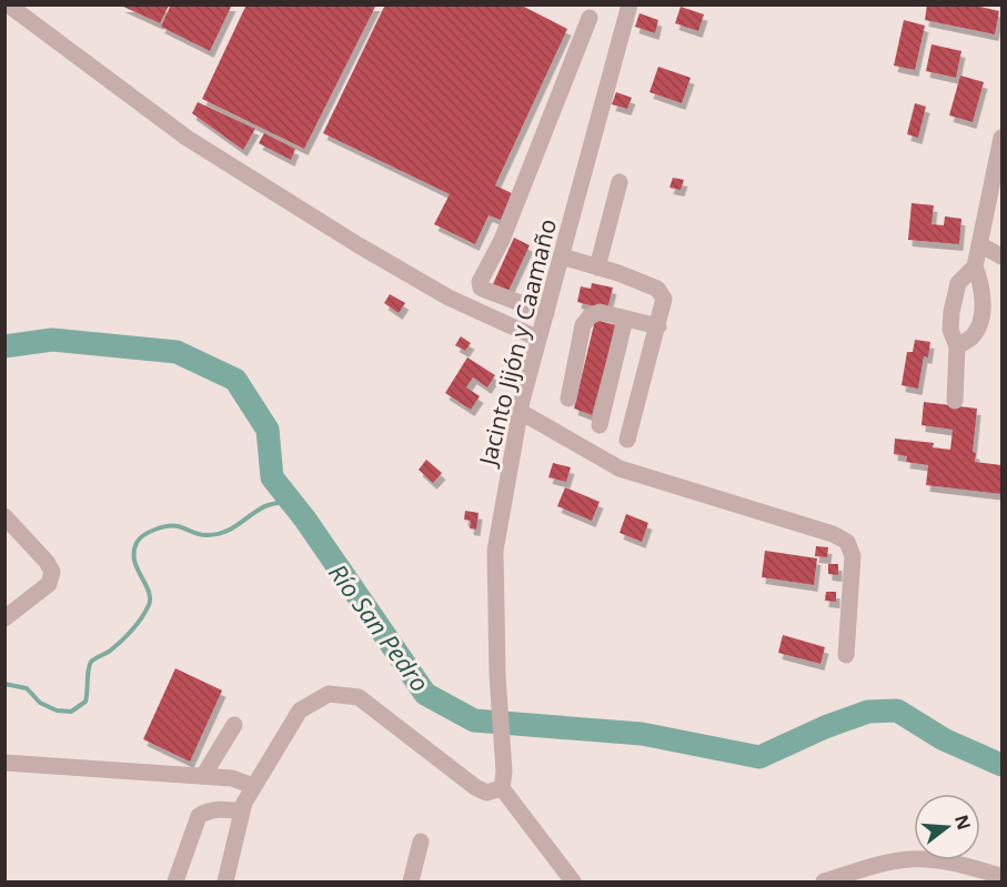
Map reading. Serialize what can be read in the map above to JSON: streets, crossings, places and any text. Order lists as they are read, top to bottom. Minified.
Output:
{"streets":{"street":["Jacinto Jijón y Caamaño"]},"water":["Río San Pedro"],"north":"right"}
